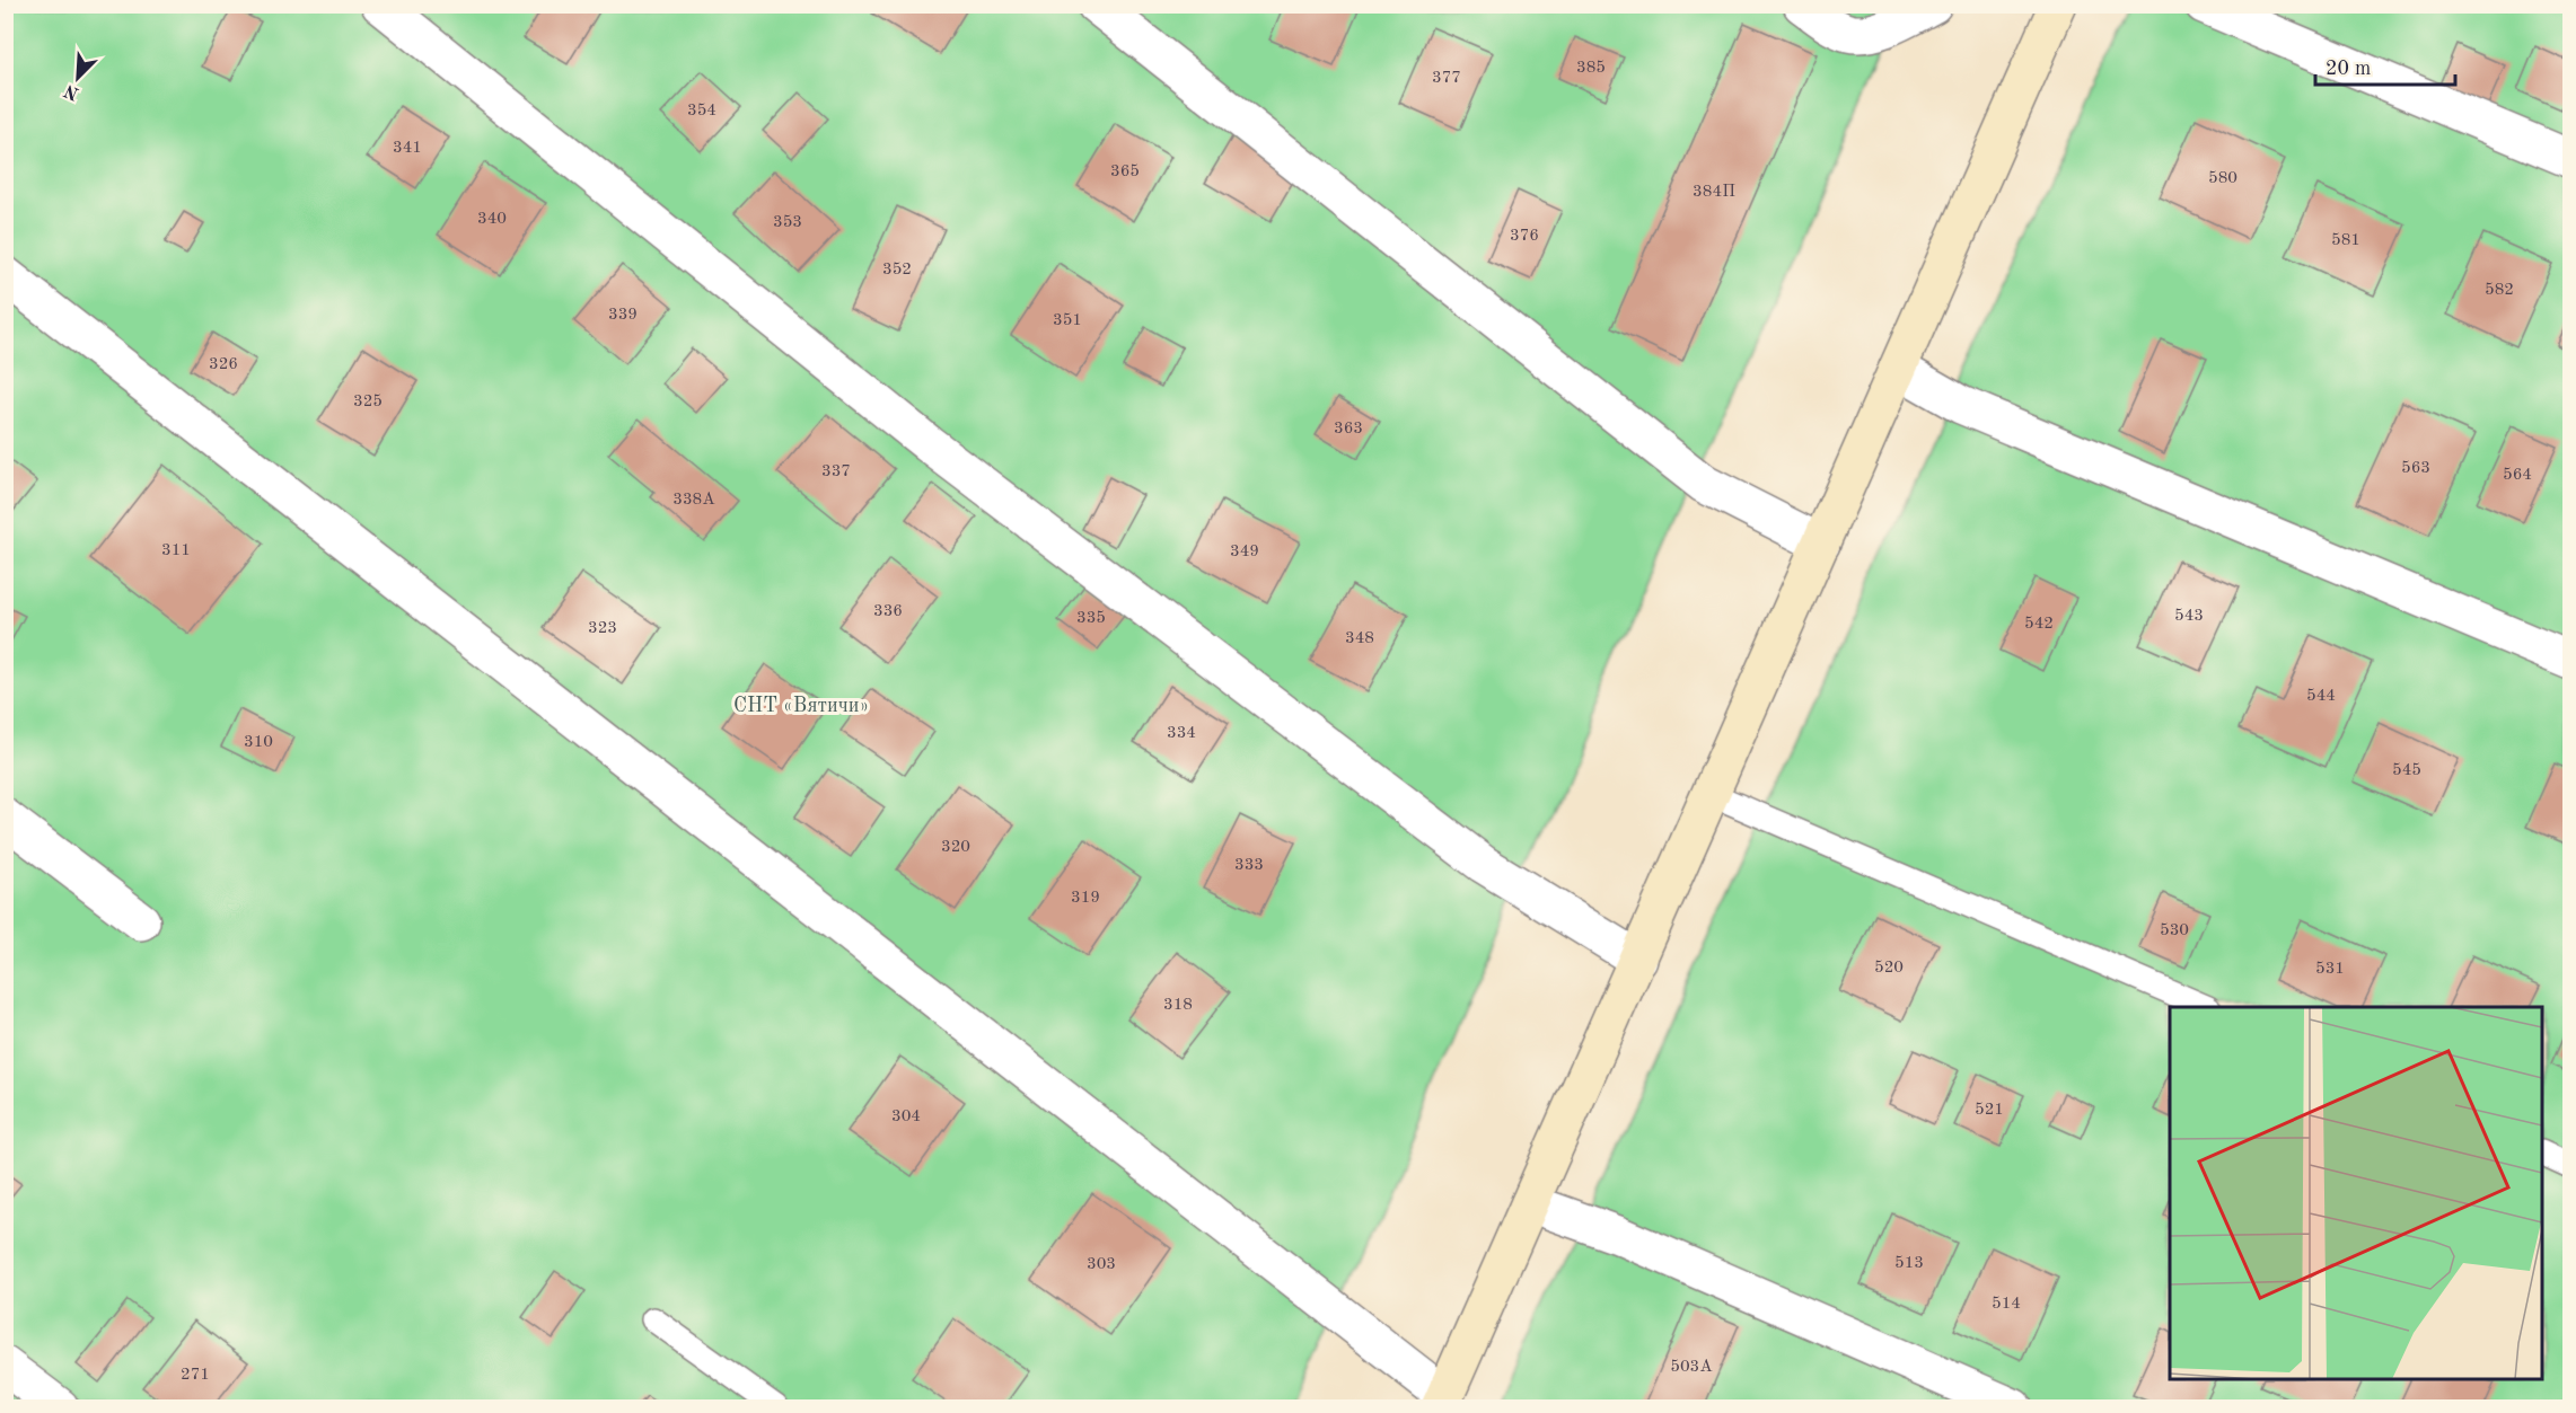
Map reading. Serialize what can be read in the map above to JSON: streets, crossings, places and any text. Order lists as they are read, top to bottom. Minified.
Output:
{"parks":["СНТ «Вятичи»"],"house_numbers":["385","377","354","341","365","580","384П","340","353","376","581","352","582","339","351","326","325","363","563","337","564","338А","311","349","336","543","335","542","323","348","544","334","310","545","320","333","319","530","520","531","318","521","304","513","303","514","503А","271"],"scale_bar":"20 m","north":"bottom left"}
